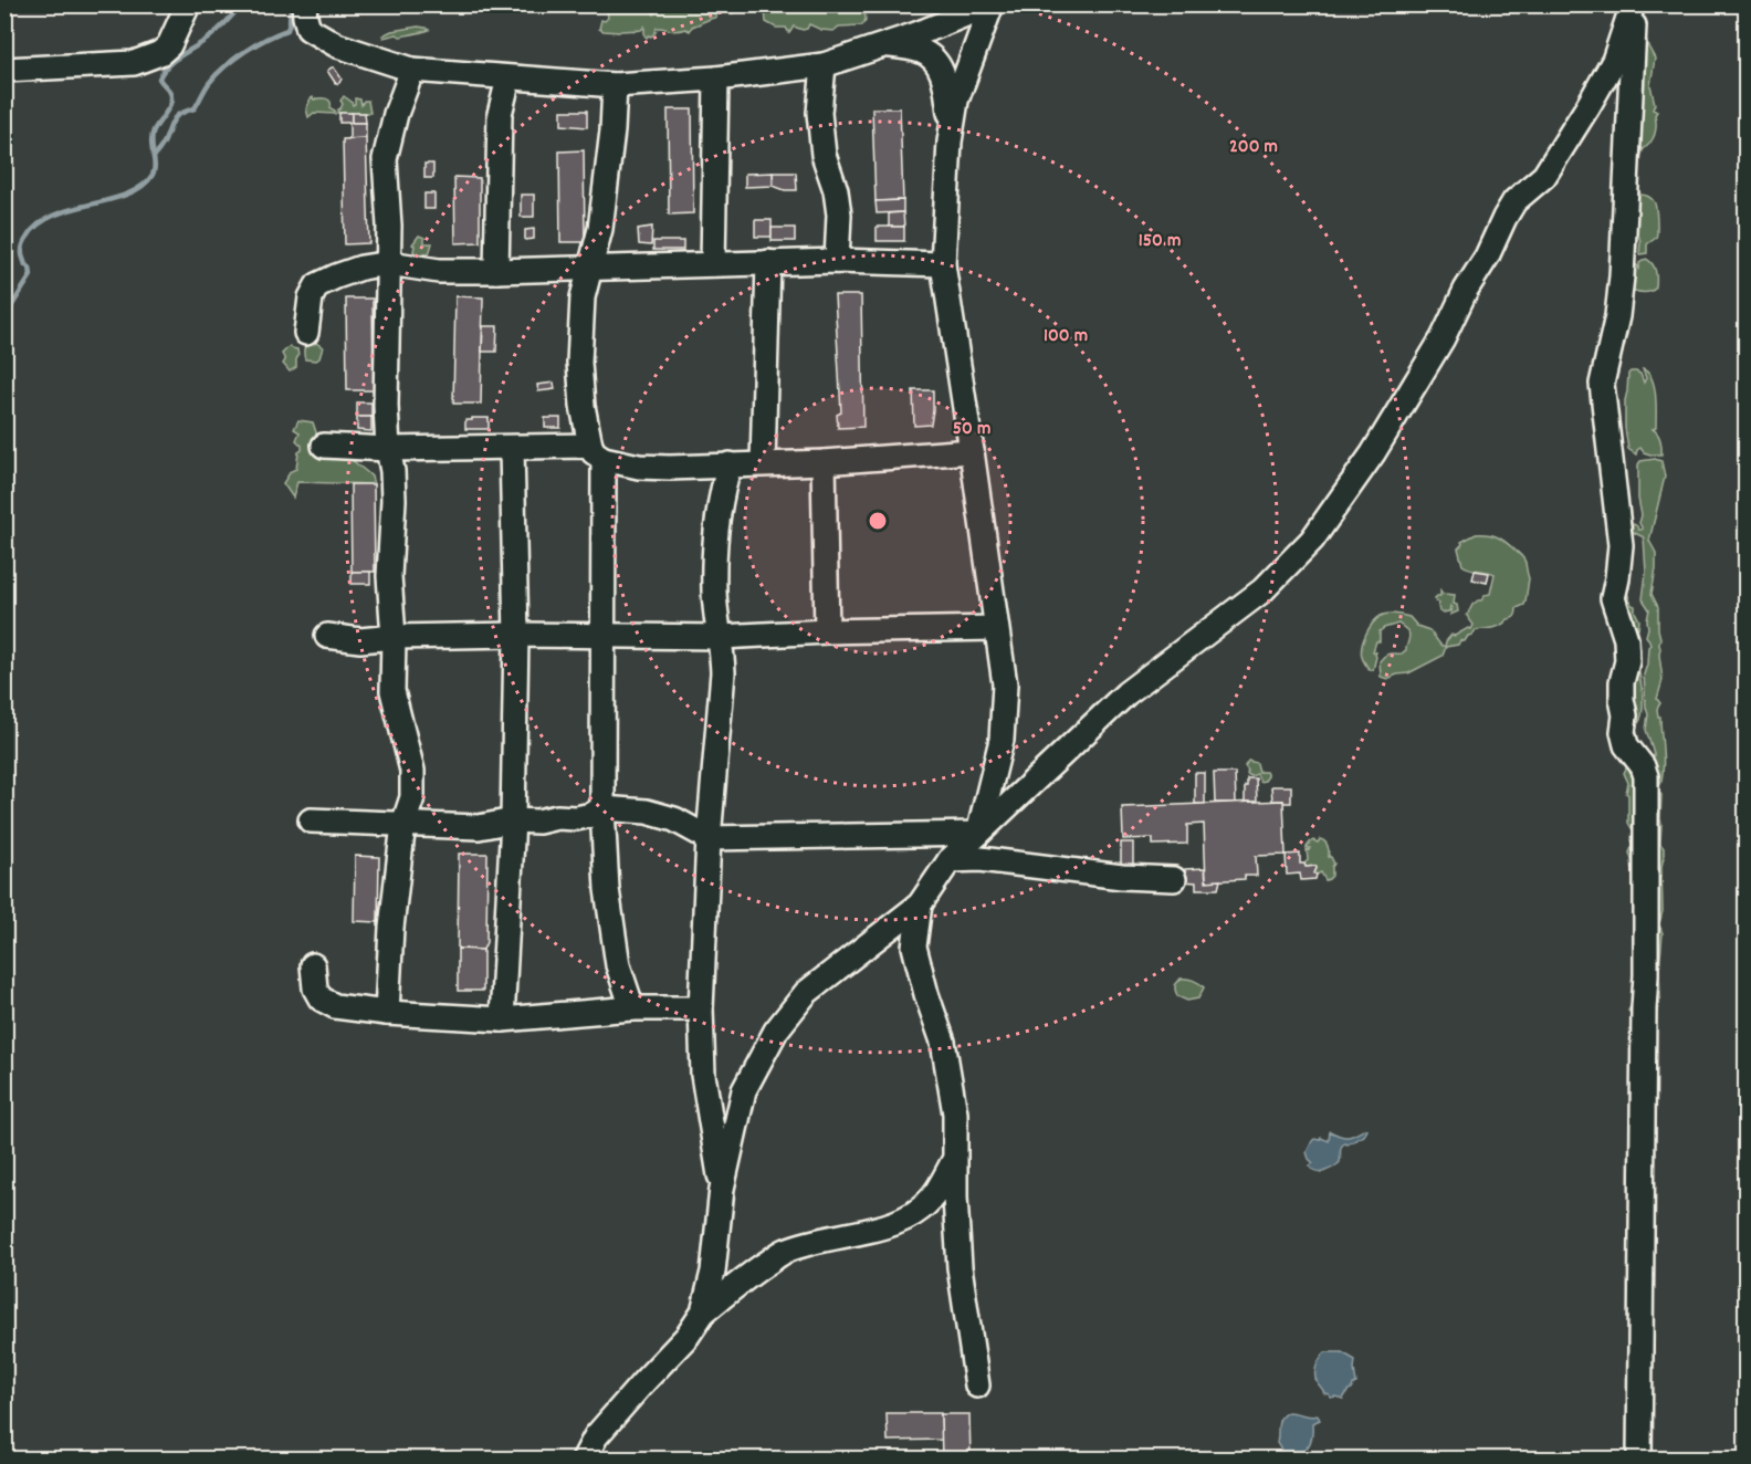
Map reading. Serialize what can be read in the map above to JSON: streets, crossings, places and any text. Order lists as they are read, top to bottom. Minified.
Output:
{"rings":["200 m","150 m","100 m","50 m"]}
